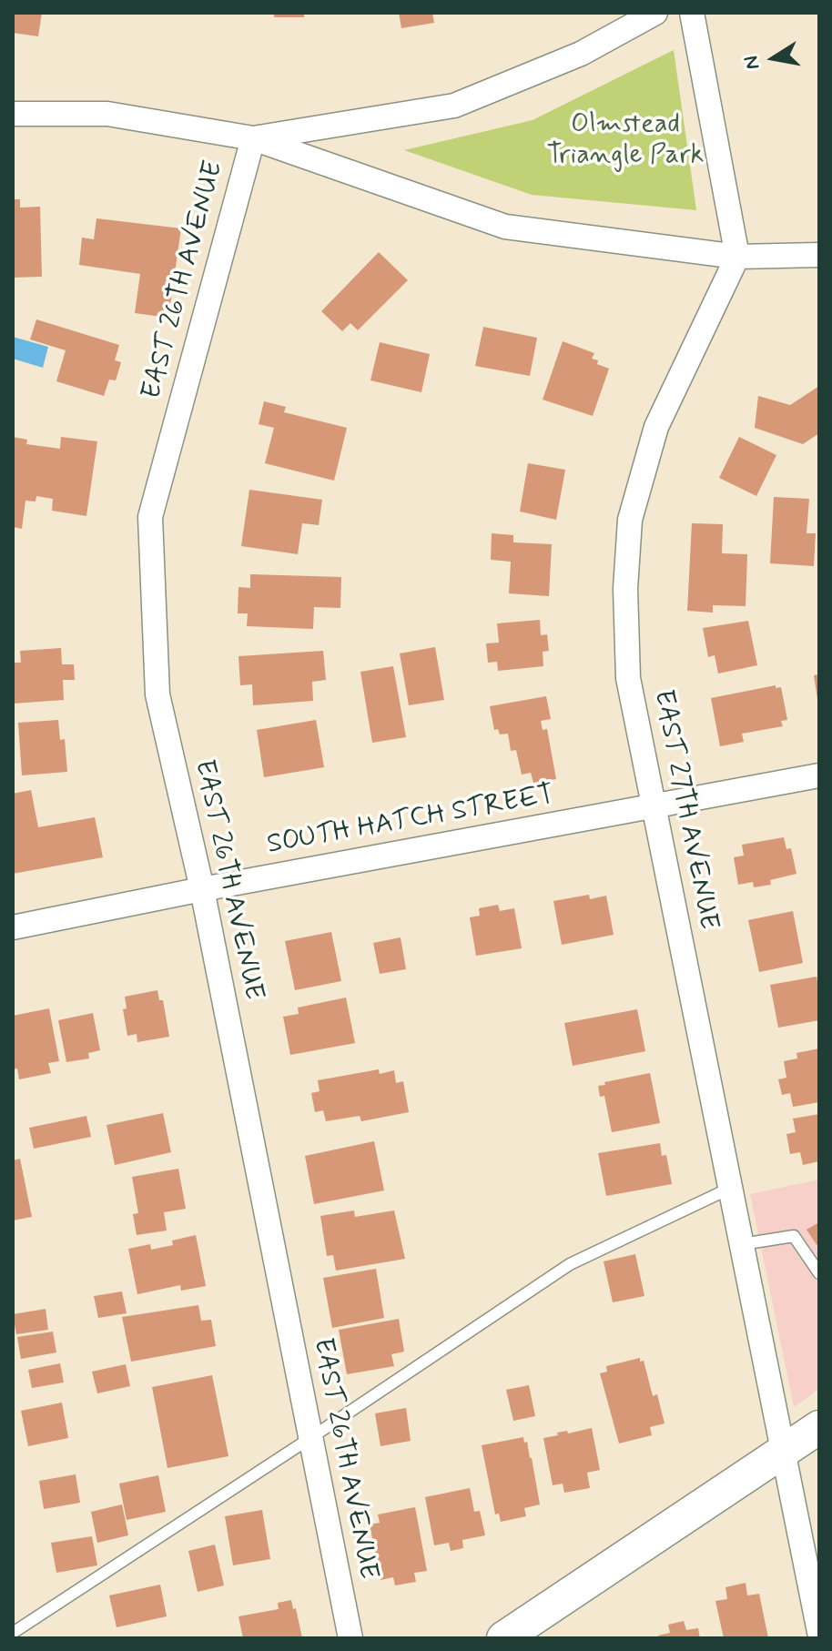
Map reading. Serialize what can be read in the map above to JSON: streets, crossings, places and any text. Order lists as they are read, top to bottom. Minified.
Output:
{"streets":{"street":["EAST 26TH AVENUE","EAST 27TH AVENUE","SOUTH HATCH STREET"]},"crossings":[["EAST 26TH AVENUE","SOUTH HATCH STREET"],["EAST 27TH AVENUE","SOUTH HATCH STREET"]],"parks":["Olmstead Triangle Park"],"north":"left"}
